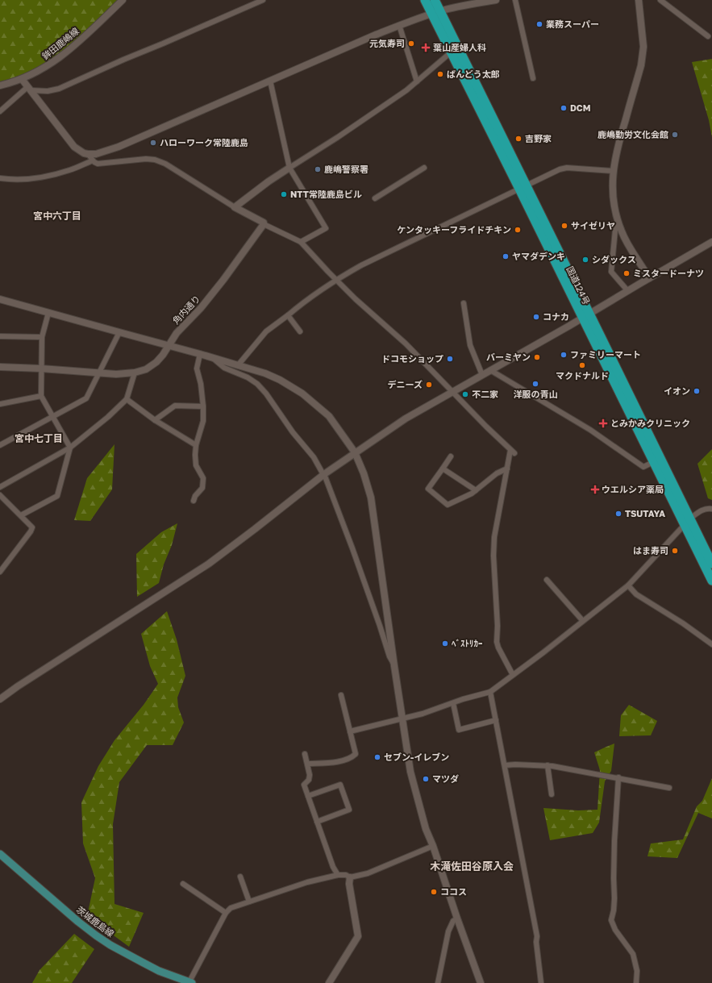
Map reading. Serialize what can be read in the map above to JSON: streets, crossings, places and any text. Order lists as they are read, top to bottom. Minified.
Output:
{"streets":{"highway":["国道124号"],"main road":["茨城鹿島線"],"street":["鉾田鹿嶋線","角内通り"]},"districts":["宮中六丁目","宮中七丁目","木滝佐田谷原入会"],"places":{"other":["業務スーパー","元気寿司","ばんどう太郎","DCM","鹿嶋勤労文化会館","吉野家","ハローワーク常陸鹿島","鹿嶋警察署","NTT常陸鹿島ビル","サイゼリヤ","ケンタッキーフライドチキン","ヤマダデンキ","シダックス","ミスタードーナツ","コナカ","ファミリーマート","バーミヤン","ドコモショップ","マクドナルド","洋服の青山","デニーズ","イオン","不二家","TSUTAYA","はま寿司","ﾍﾞｽﾄﾘｶｰ","セブン-イレブン","マツダ","ココス"],"health":["葉山産婦人科","とみかみクリニック","ウエルシア薬局"]}}
